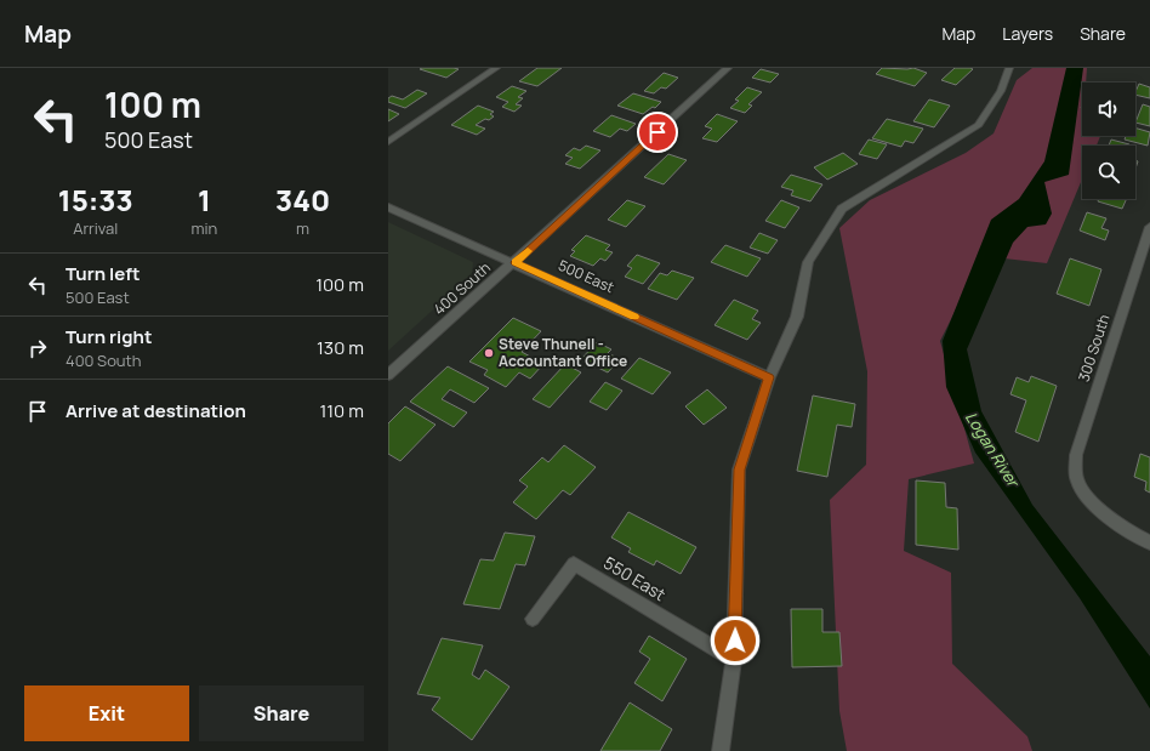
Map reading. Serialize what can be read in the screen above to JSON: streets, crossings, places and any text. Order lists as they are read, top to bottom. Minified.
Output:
{"streets":{"street":["500 East","400 South","300 South","550 East"]},"crossings":[["500 East","400 South"]],"water":["Logan River"],"places":["Steve Thunell - Accountant Office"],"page":{"header":"Map","nav":["Map","Layers","Share"],"turn":["100 m","500 East"],"eta":["15:33","Arrival","1","min","340","m"],"list":[{"name":"Turn left","note":"500 East","value":"100 m"},{"name":"Turn right","note":"400 South","value":"130 m"},{"name":"Arrive at destination","value":"110 m"}],"buttons":["Exit","Share"]}}
